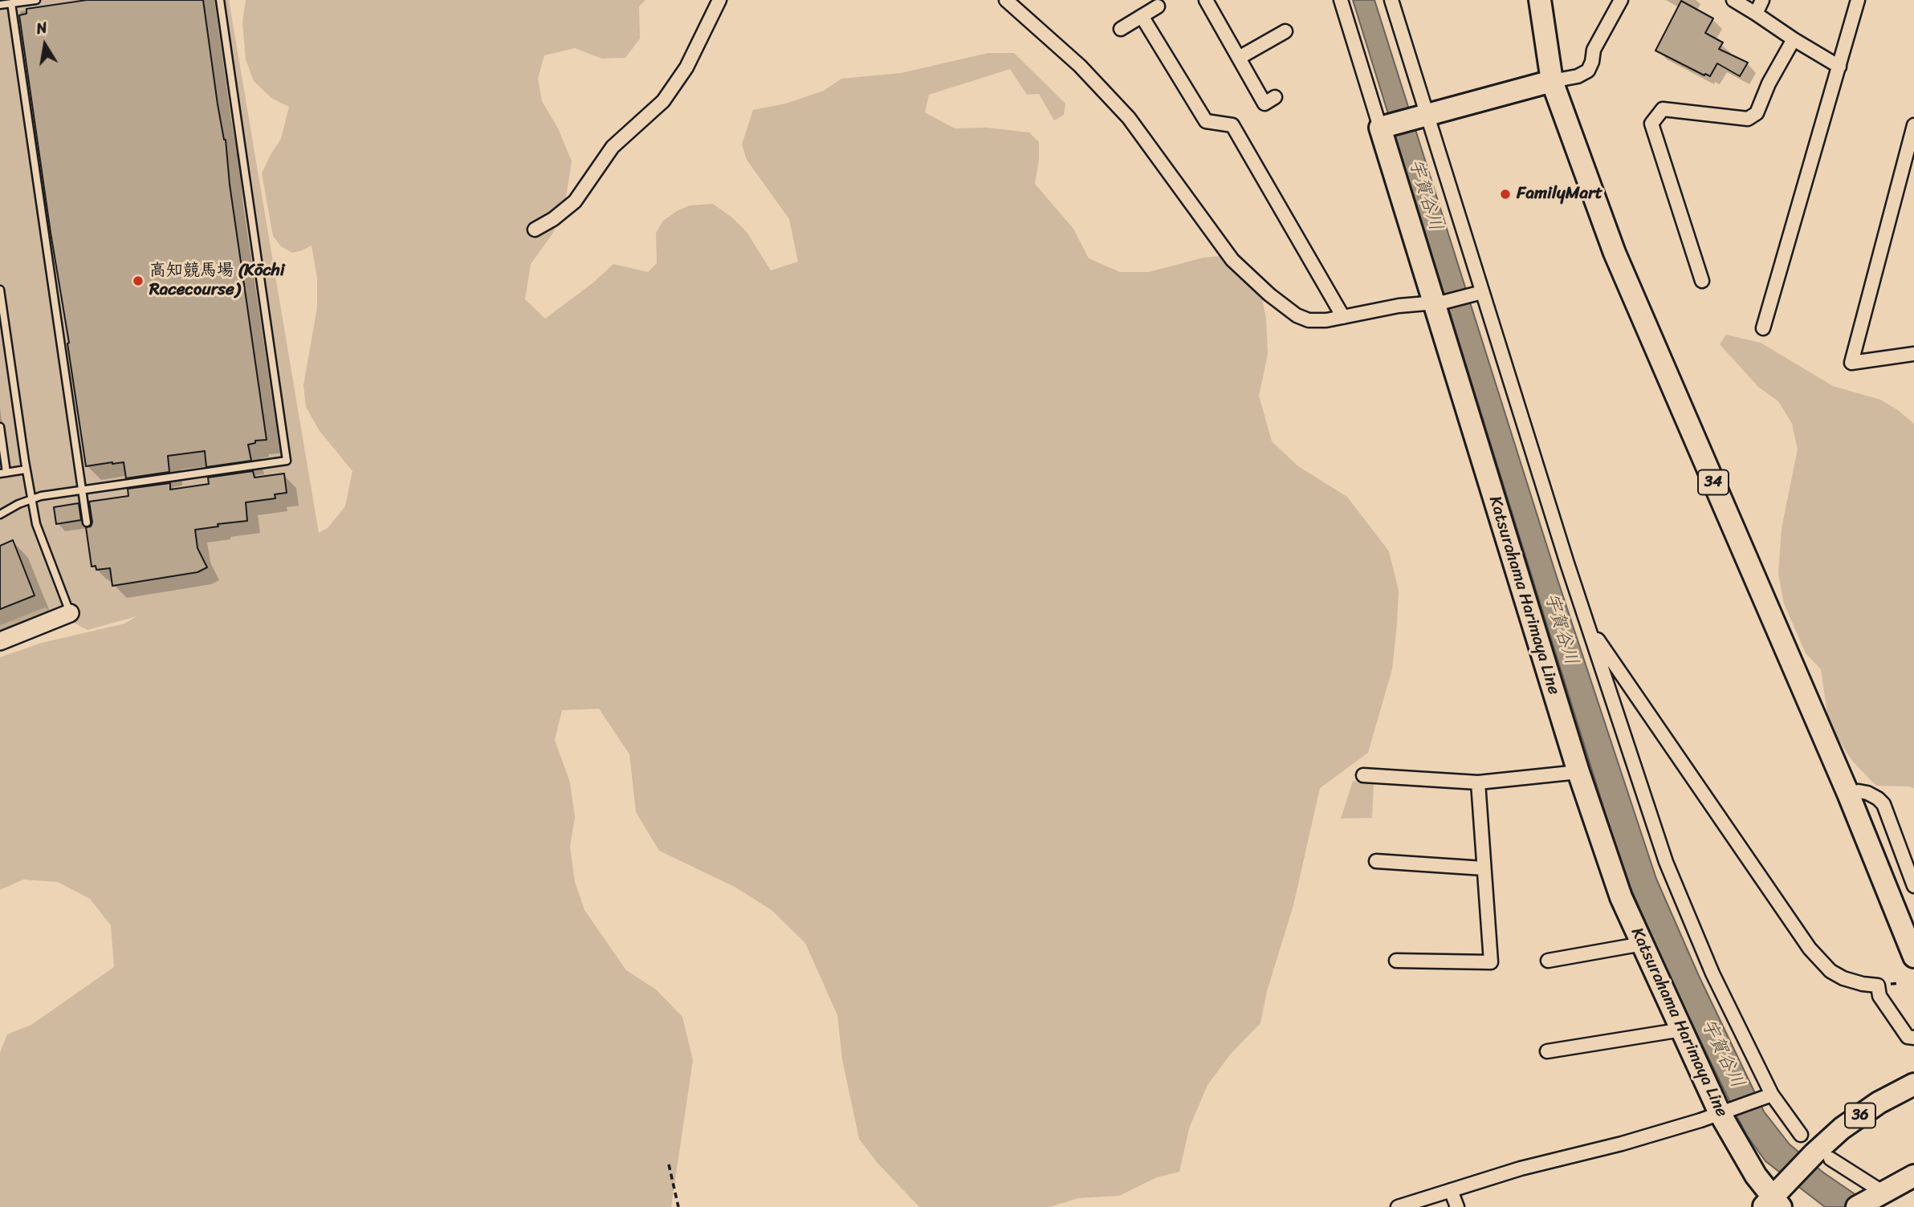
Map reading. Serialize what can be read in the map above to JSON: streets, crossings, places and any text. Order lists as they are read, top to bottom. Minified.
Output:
{"streets":{"main road":["34","Katsurahama Harimaya Line","36"]},"crossings":[["Katsurahama Harimaya Line","36"]],"water":["宇賀谷川"],"places":["FamilyMart","高知競馬場 (Kōchi Racecourse)"],"north":"top"}
